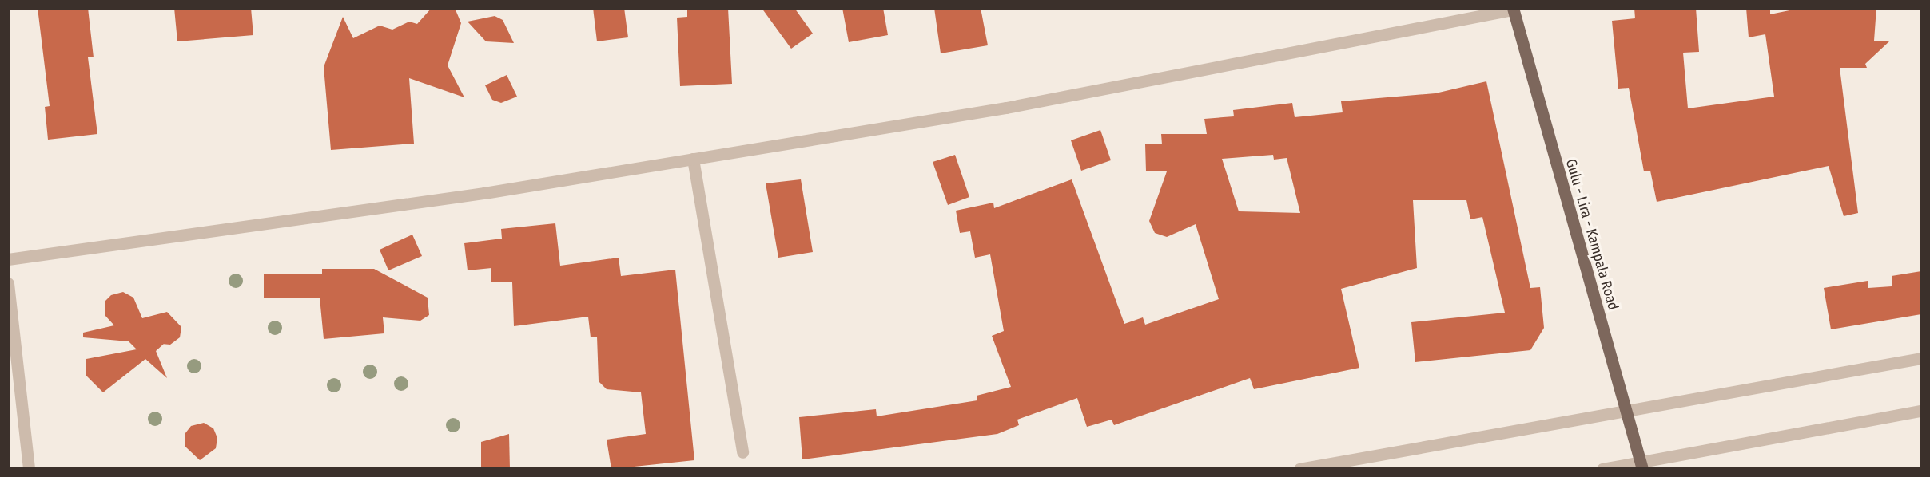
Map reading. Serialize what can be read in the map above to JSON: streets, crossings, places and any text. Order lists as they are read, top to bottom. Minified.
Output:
{"streets":{"main road":["Gulu - Lira - Kampala Road"]}}
